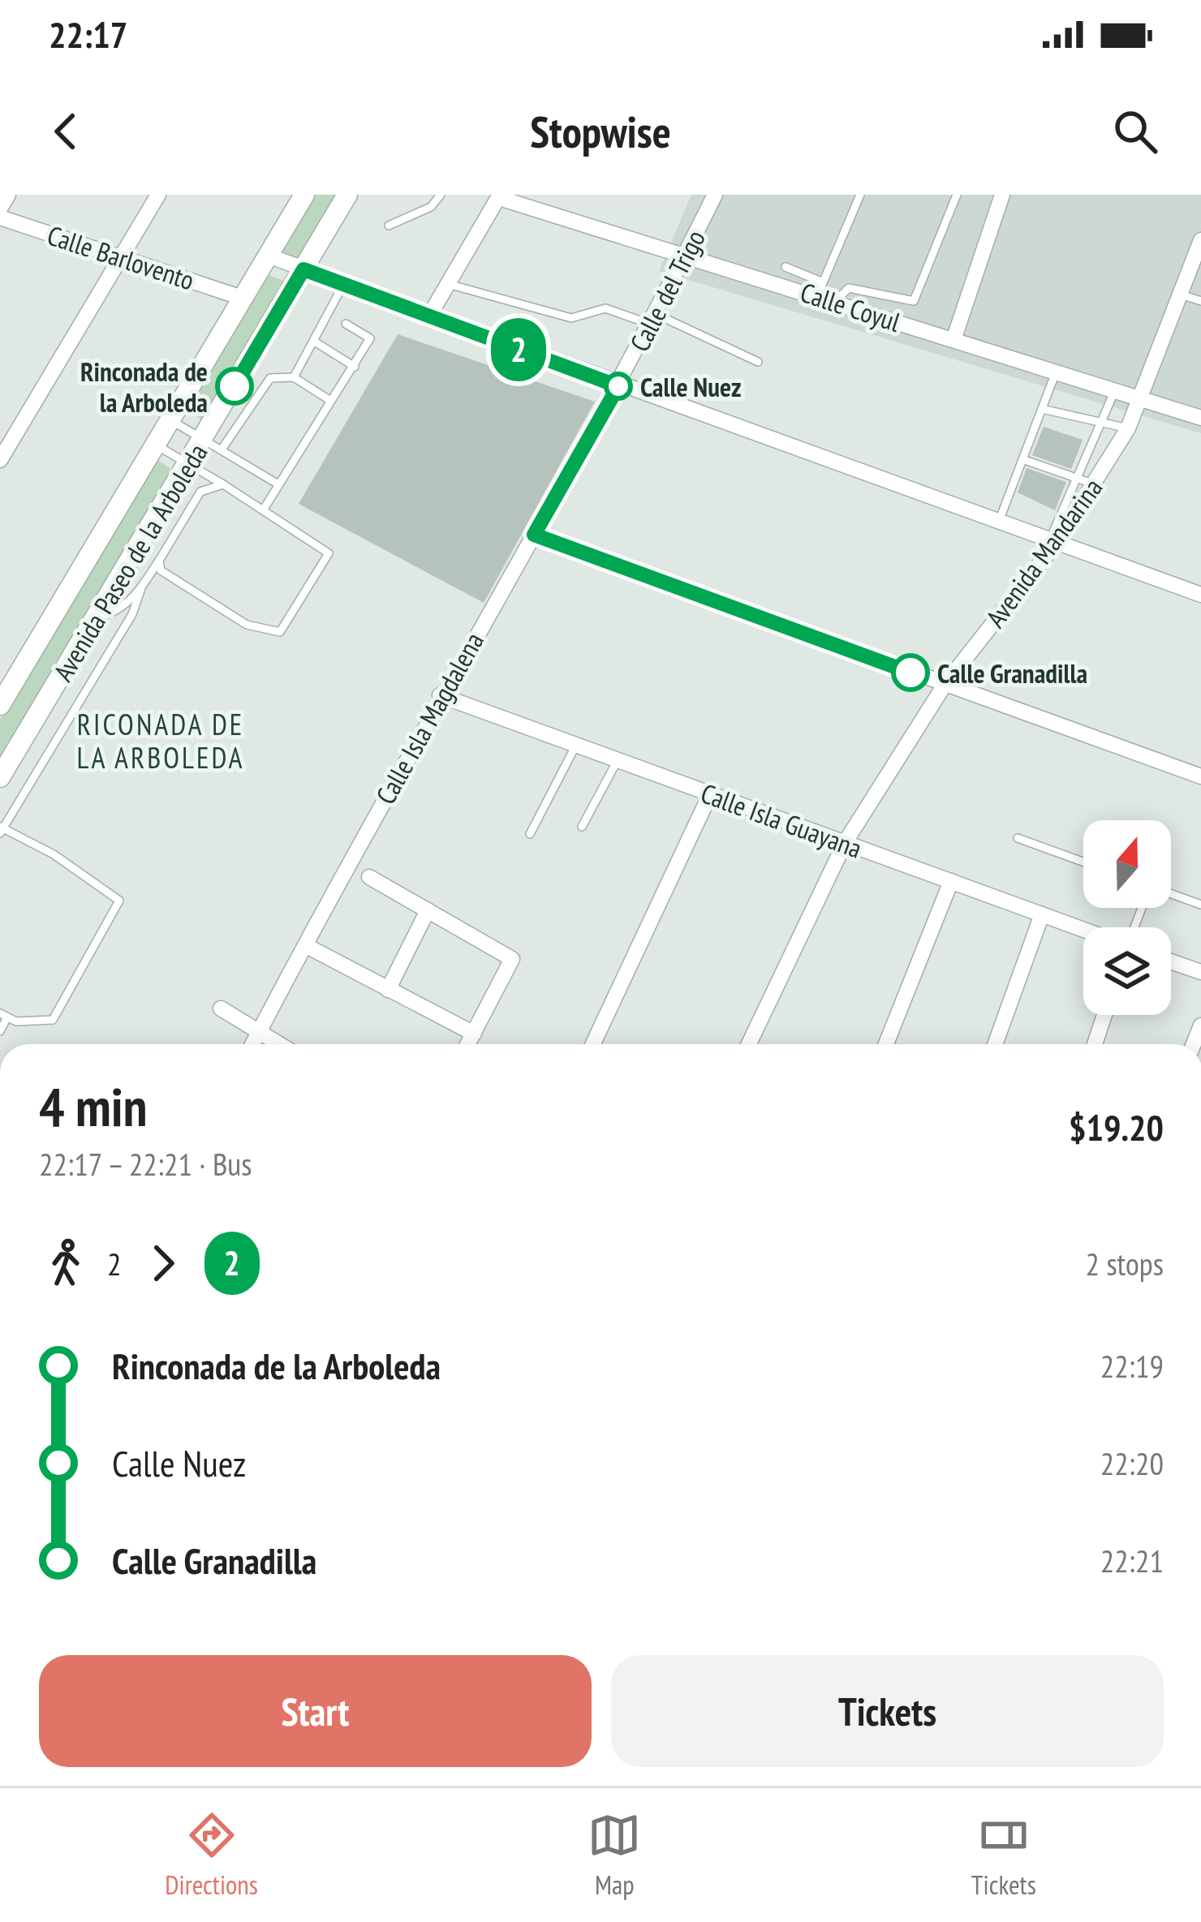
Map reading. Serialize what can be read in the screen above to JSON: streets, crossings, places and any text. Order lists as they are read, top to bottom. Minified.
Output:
{"streets":{"street":["Calle Barlovento","Calle del Trigo","Calle Coyul","Avenida Mandarina","Avenida Paseo de la Arboleda","Calle Isla Magdalena","Calle Isla Guayana"]},"crossings":[["Calle Barlovento","Avenida Paseo de la Arboleda"],["Calle del Trigo","Calle Coyul"],["Calle del Trigo","Calle Isla Magdalena"],["Calle Coyul","Avenida Mandarina"],["Avenida Mandarina","Calle Isla Guayana"],["Calle Isla Magdalena","Calle Isla Guayana"]],"districts":["RICONADA DE LA ARBOLEDA"],"places":["Rinconada de la Arboleda","Calle Nuez","Calle Granadilla"],"lines":["bus line 2"],"north":"top","page":{"status":"22:17","header":"Stopwise","on_map":"2","heading":["4 min","22:17 – 22:21 · Bus","$19.20"],"legs":["2","2","2 stops"],"list":[{"name":"Rinconada de la Arboleda","value":"22:19"},{"name":"Calle Nuez","value":"22:20"},{"name":"Calle Granadilla","value":"22:21"}],"buttons":["Start","Tickets"],"tabs":["Directions","Map","Tickets"]}}
